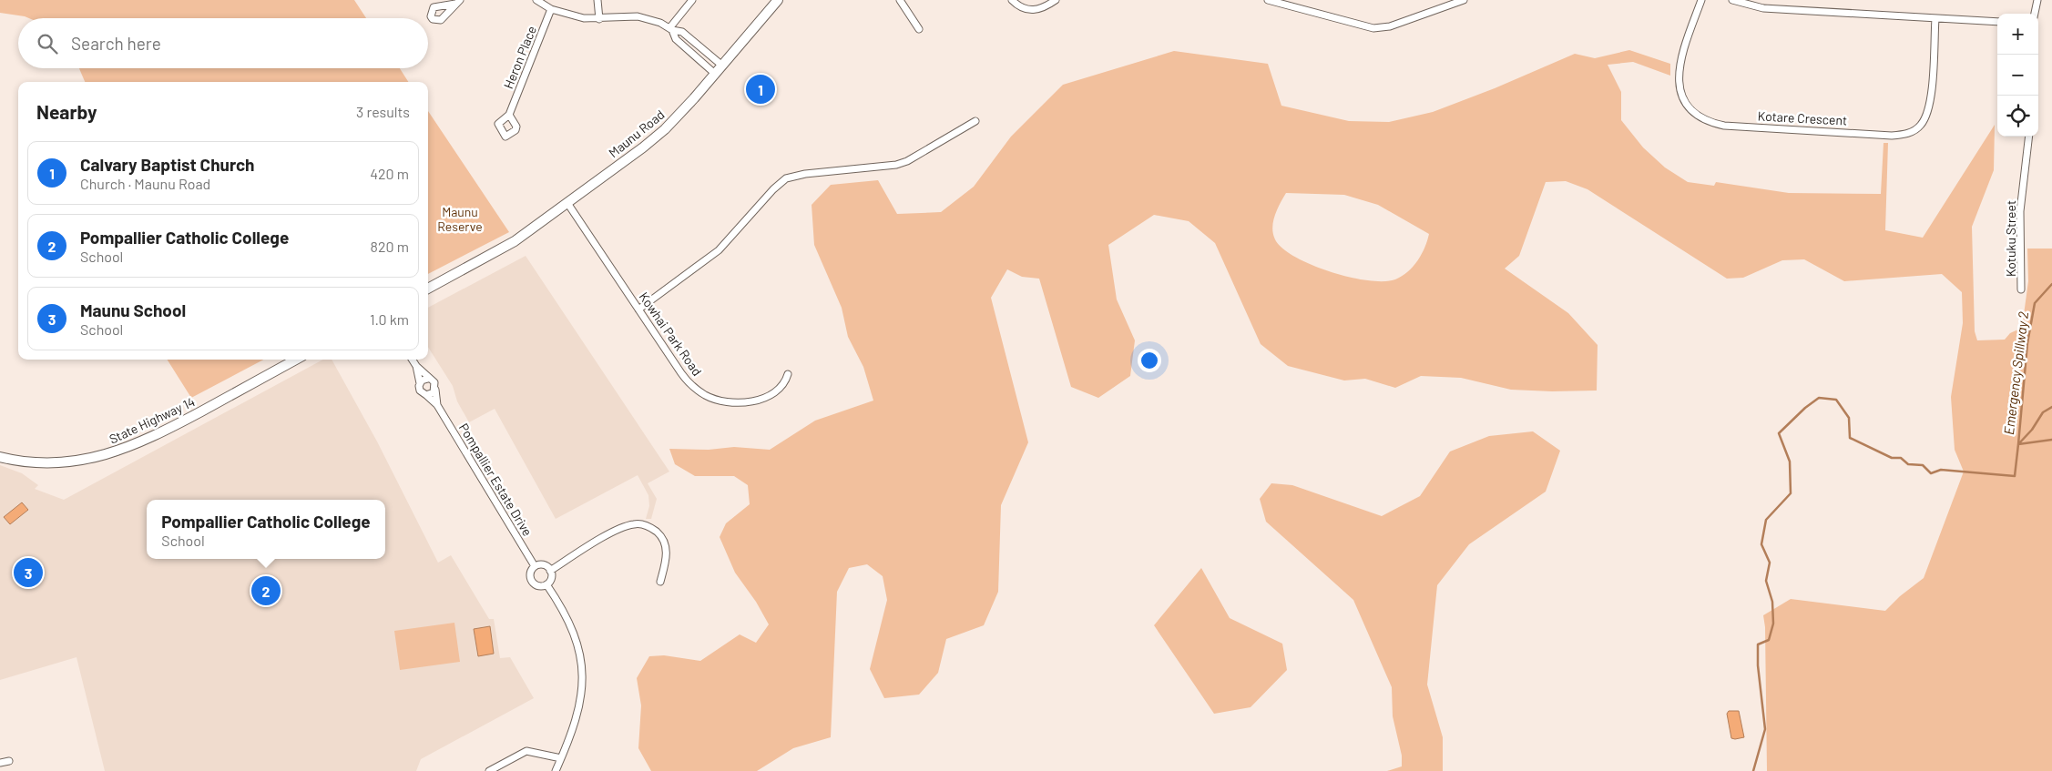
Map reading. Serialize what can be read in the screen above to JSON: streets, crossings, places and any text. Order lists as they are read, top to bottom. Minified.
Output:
{"streets":{"main road":["Maunu Road","State Highway 14"],"street":["Heron Place","Kotare Crescent","Kotuku Street","Kowhai Park Road","Pompallier Estate Drive"]},"crossings":[["Maunu Road","Kowhai Park Road"]],"water":["Emergency Spillway 2"],"parks":["Maunu Reserve"],"page":{"map_buttons":["+","−"],"search":"Search here","pins":["1","3","2"],"heading":["Nearby","3 results"],"list":[{"mark":"1","name":"Calvary Baptist Church","note":"Church · Maunu Road","value":"420 m"},{"mark":"2","name":"Pompallier Catholic College","note":"School","value":"820 m"},{"mark":"3","name":"Maunu School","note":"School","value":"1.0 km"}],"popup":["Pompallier Catholic College","School"]}}
